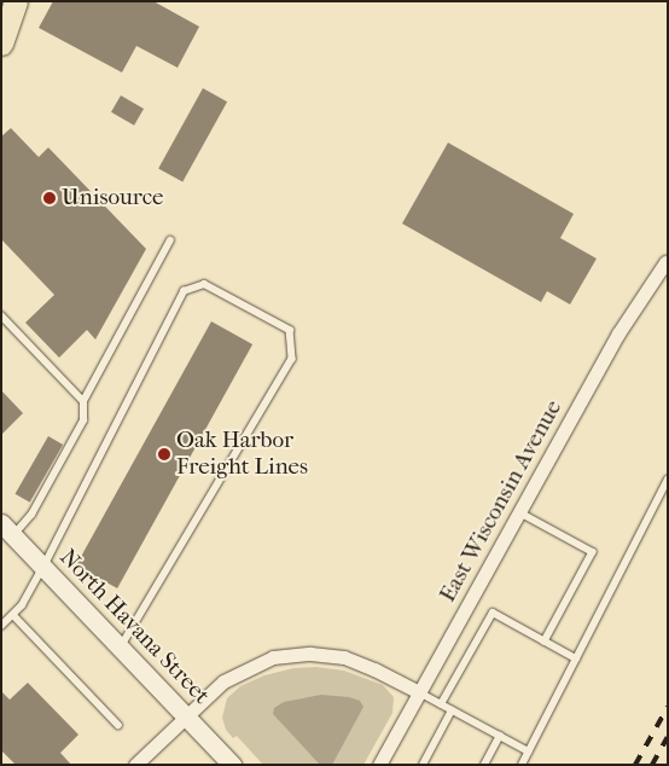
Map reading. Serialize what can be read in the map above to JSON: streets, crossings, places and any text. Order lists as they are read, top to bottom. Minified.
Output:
{"streets":{"street":["East Wisconsin Avenue","North Havana Street"]},"places":["Unisource","Oak Harbor Freight Lines"]}
